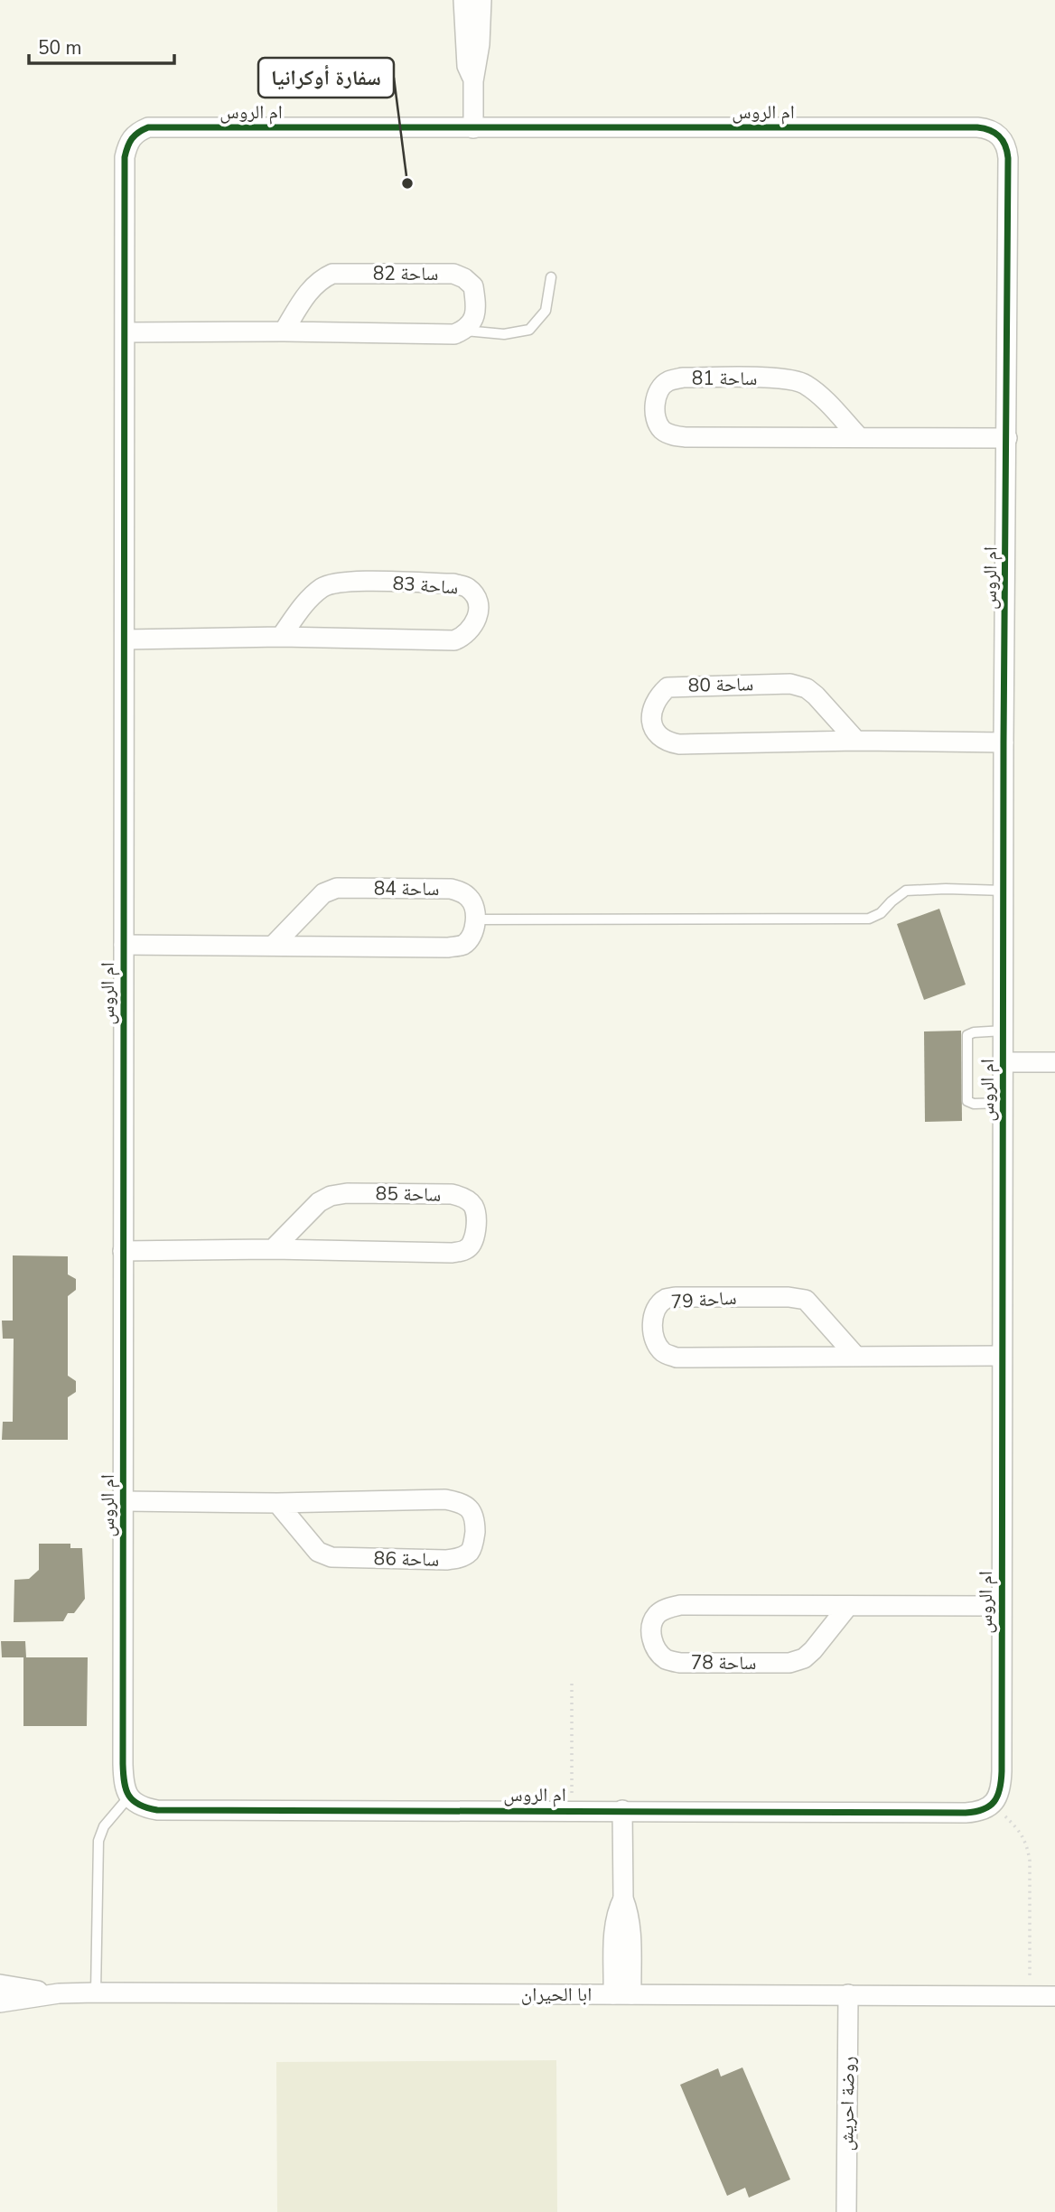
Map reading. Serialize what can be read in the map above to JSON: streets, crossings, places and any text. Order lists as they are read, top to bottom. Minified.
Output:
{"streets":{"street":["ام الروس","ساحة 82","ساحة 81","ساحة 83","ساحة 80","ساحة 84","ساحة 85","ساحة 79","ساحة 86","ساحة 78","ابا الحيران","روضة احريش"]},"crossings":[["ام الروس","ساحة 81"],["ام الروس","ساحة 83"],["ام الروس","ساحة 80"],["ام الروس","ساحة 85"],["ام الروس","ساحة 79"],["ام الروس","ساحة 86"],["ام الروس","ساحة 78"],["ابا الحيران","روضة احريش"]],"places":["سفارة أوكرانيا"],"scale_bar":"50 m"}
